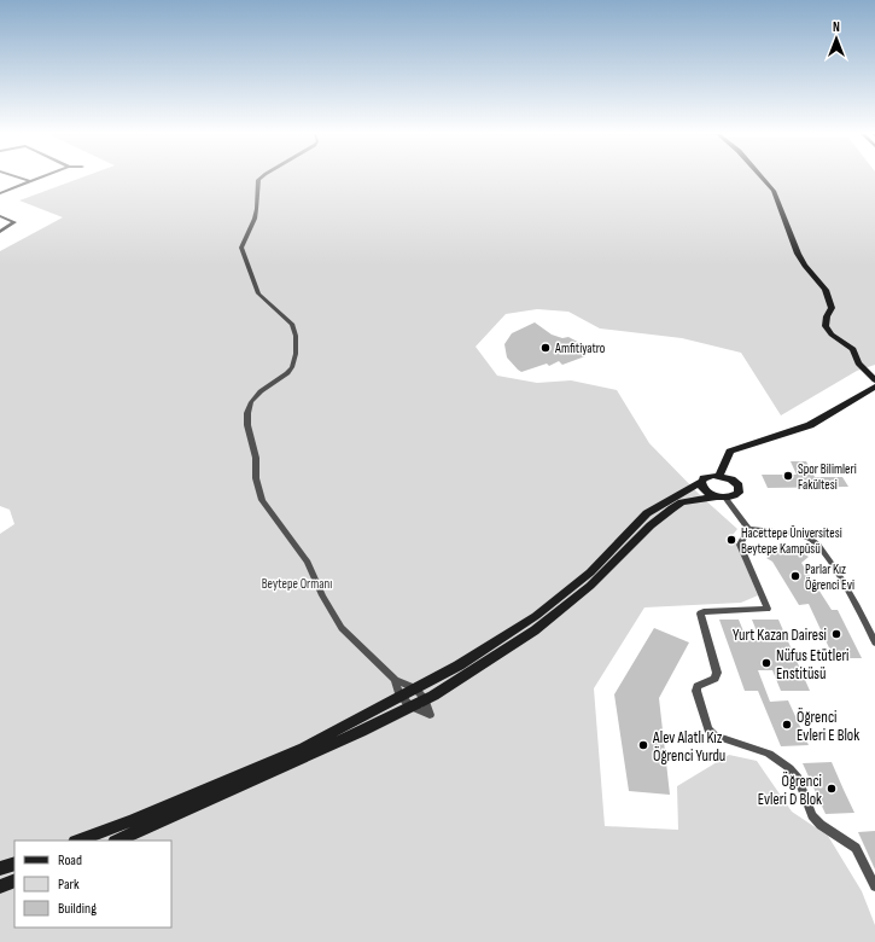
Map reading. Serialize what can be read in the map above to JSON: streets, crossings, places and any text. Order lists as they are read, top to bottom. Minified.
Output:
{"parks":["Beytepe Ormanı"],"places":["Amfitiyatro","Spor Bilimleri Fakültesi","Hacettepe Üniversitesi Beytepe Kampüsü","Parlar Kız Öğrenci Evi","Yurt Kazan Dairesi","Nüfus Etütleri Enstitüsü","Öğrenci Evleri E Blok","Alev Alatlı Kız Öğrenci Yurdu","Öğrenci Evleri D Blok"],"legend":["Road","Park","Building"],"north":"top"}
